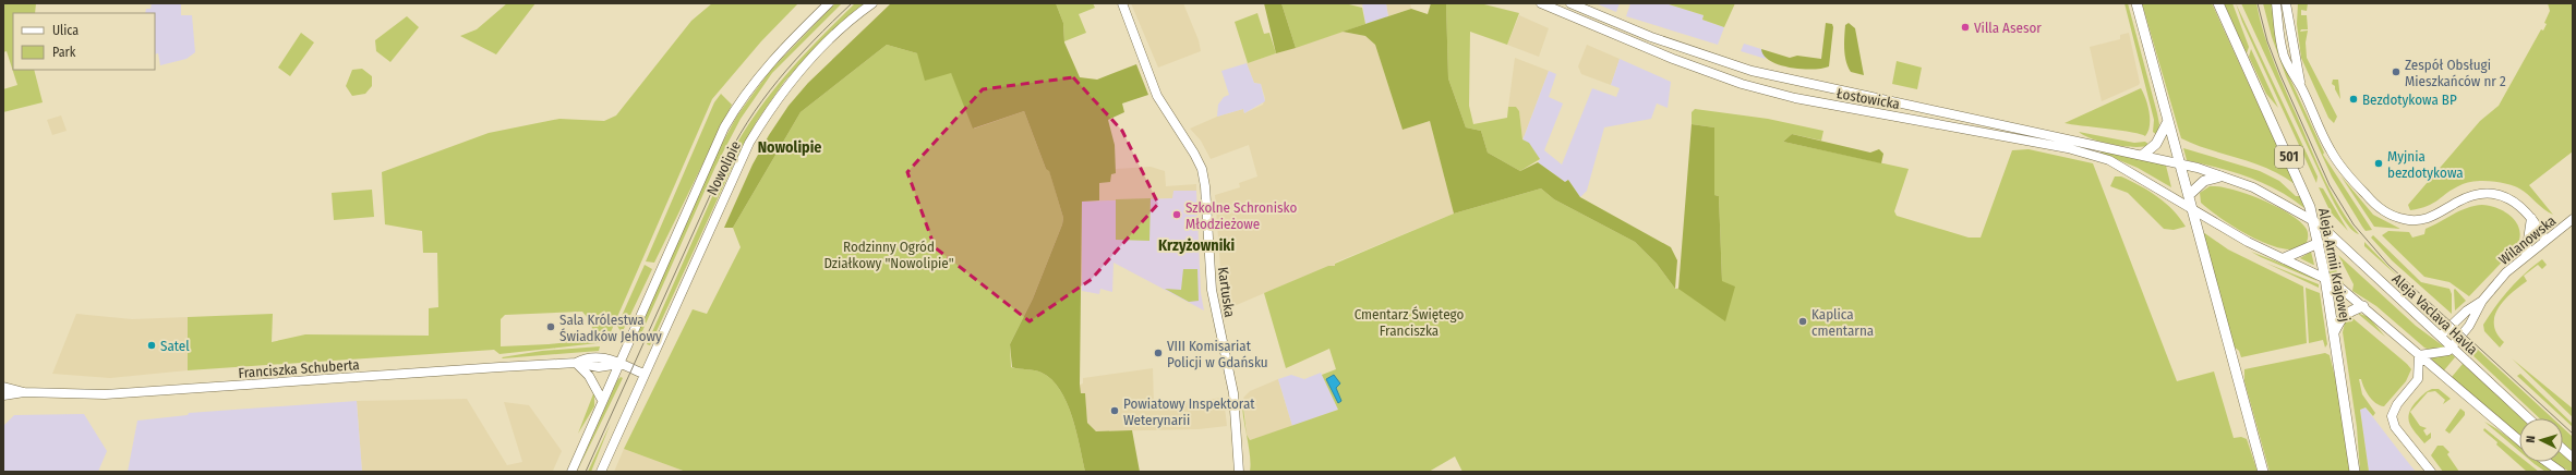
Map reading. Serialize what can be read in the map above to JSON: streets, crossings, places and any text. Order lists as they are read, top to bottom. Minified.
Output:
{"streets":{"main road":["Łostowicka","501","Nowolipie","Wilanowska","Aleja Armii Krajowej","Kartuska","Aleja Vaclava Havla","Franciszka Schuberta"]},"crossings":[["Łostowicka","Aleja Armii Krajowej"],["Łostowicka","Aleja Vaclava Havla"],["Nowolipie","Franciszka Schuberta"],["Wilanowska","Aleja Vaclava Havla"],["Aleja Armii Krajowej","Aleja Vaclava Havla"]],"districts":["Nowolipie","Krzyżowniki"],"parks":["Rodzinny Ogród Działkowy \"Nowolipie\"","Cmentarz Świętego Franciszka"],"places":["Villa Asesor","Zespół Obsługi Mieszkańców nr 2","Bezdotykowa BP","Myjnia bezdotykowa","Szkolne Schronisko Młodzieżowe","Kaplica cmentarna","Sala Królestwa Świadków Jehowy","Satel","VIII Komisariat Policji w Gdańsku","Powiatowy Inspektorat Weterynarii"],"legend":["Ulica","Park"],"north":"left"}
